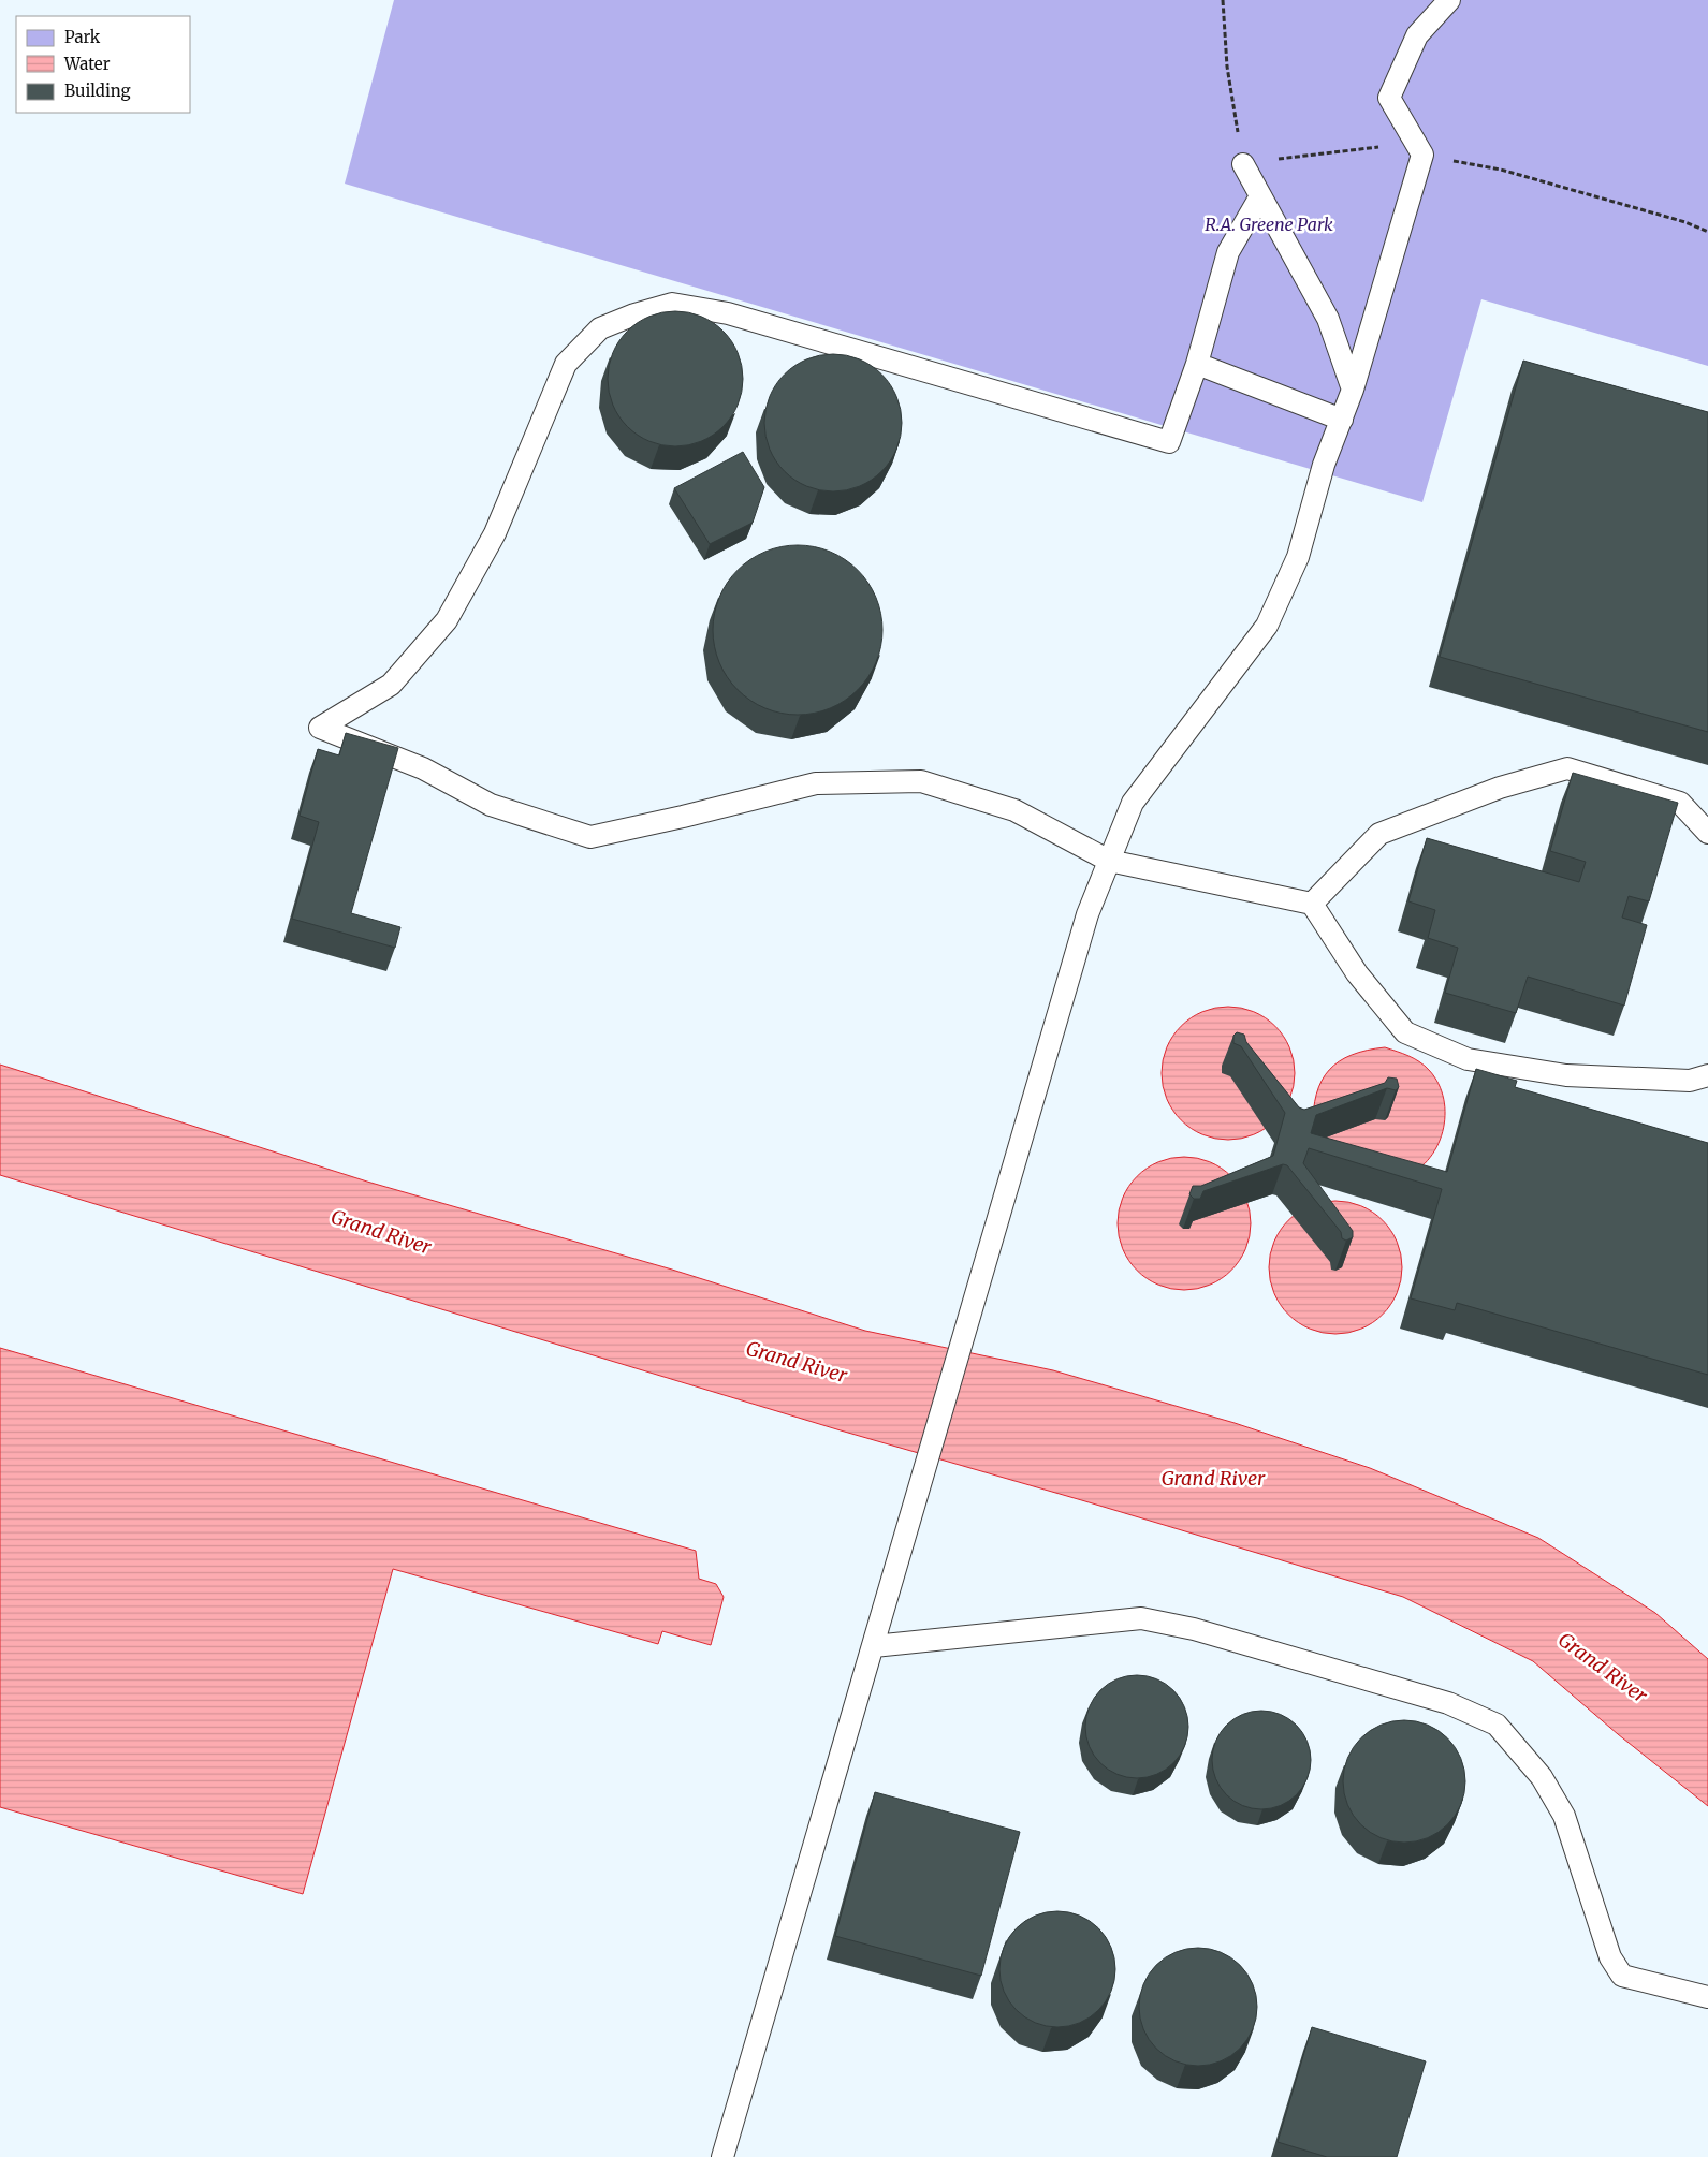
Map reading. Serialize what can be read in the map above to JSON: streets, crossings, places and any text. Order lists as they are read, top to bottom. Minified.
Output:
{"water":["Grand River"],"parks":["R.A. Greene Park"],"legend":["Park","Water","Building"]}
